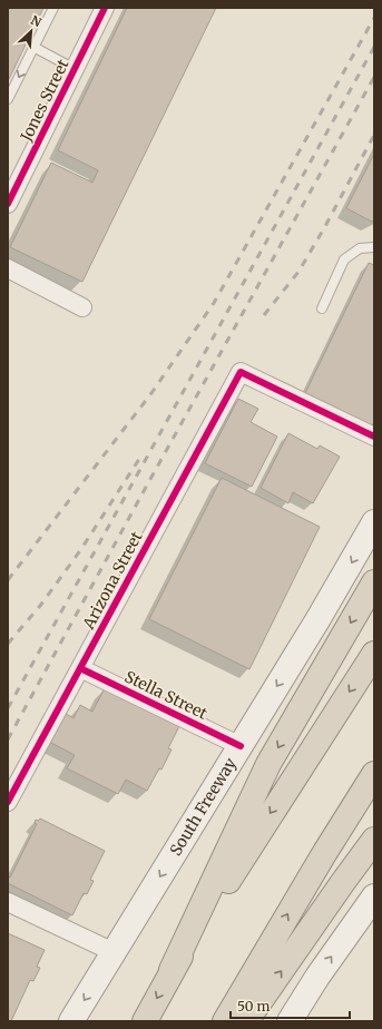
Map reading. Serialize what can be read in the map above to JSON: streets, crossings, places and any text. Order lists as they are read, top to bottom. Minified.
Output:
{"streets":{"main road":["South Freeway"],"street":["Jones Street","Arizona Street","Stella Street"]},"crossings":[["Arizona Street","Stella Street"],["Stella Street","South Freeway"]],"one_way":["South Freeway"],"scale_bar":"50 m","north":"top right"}
